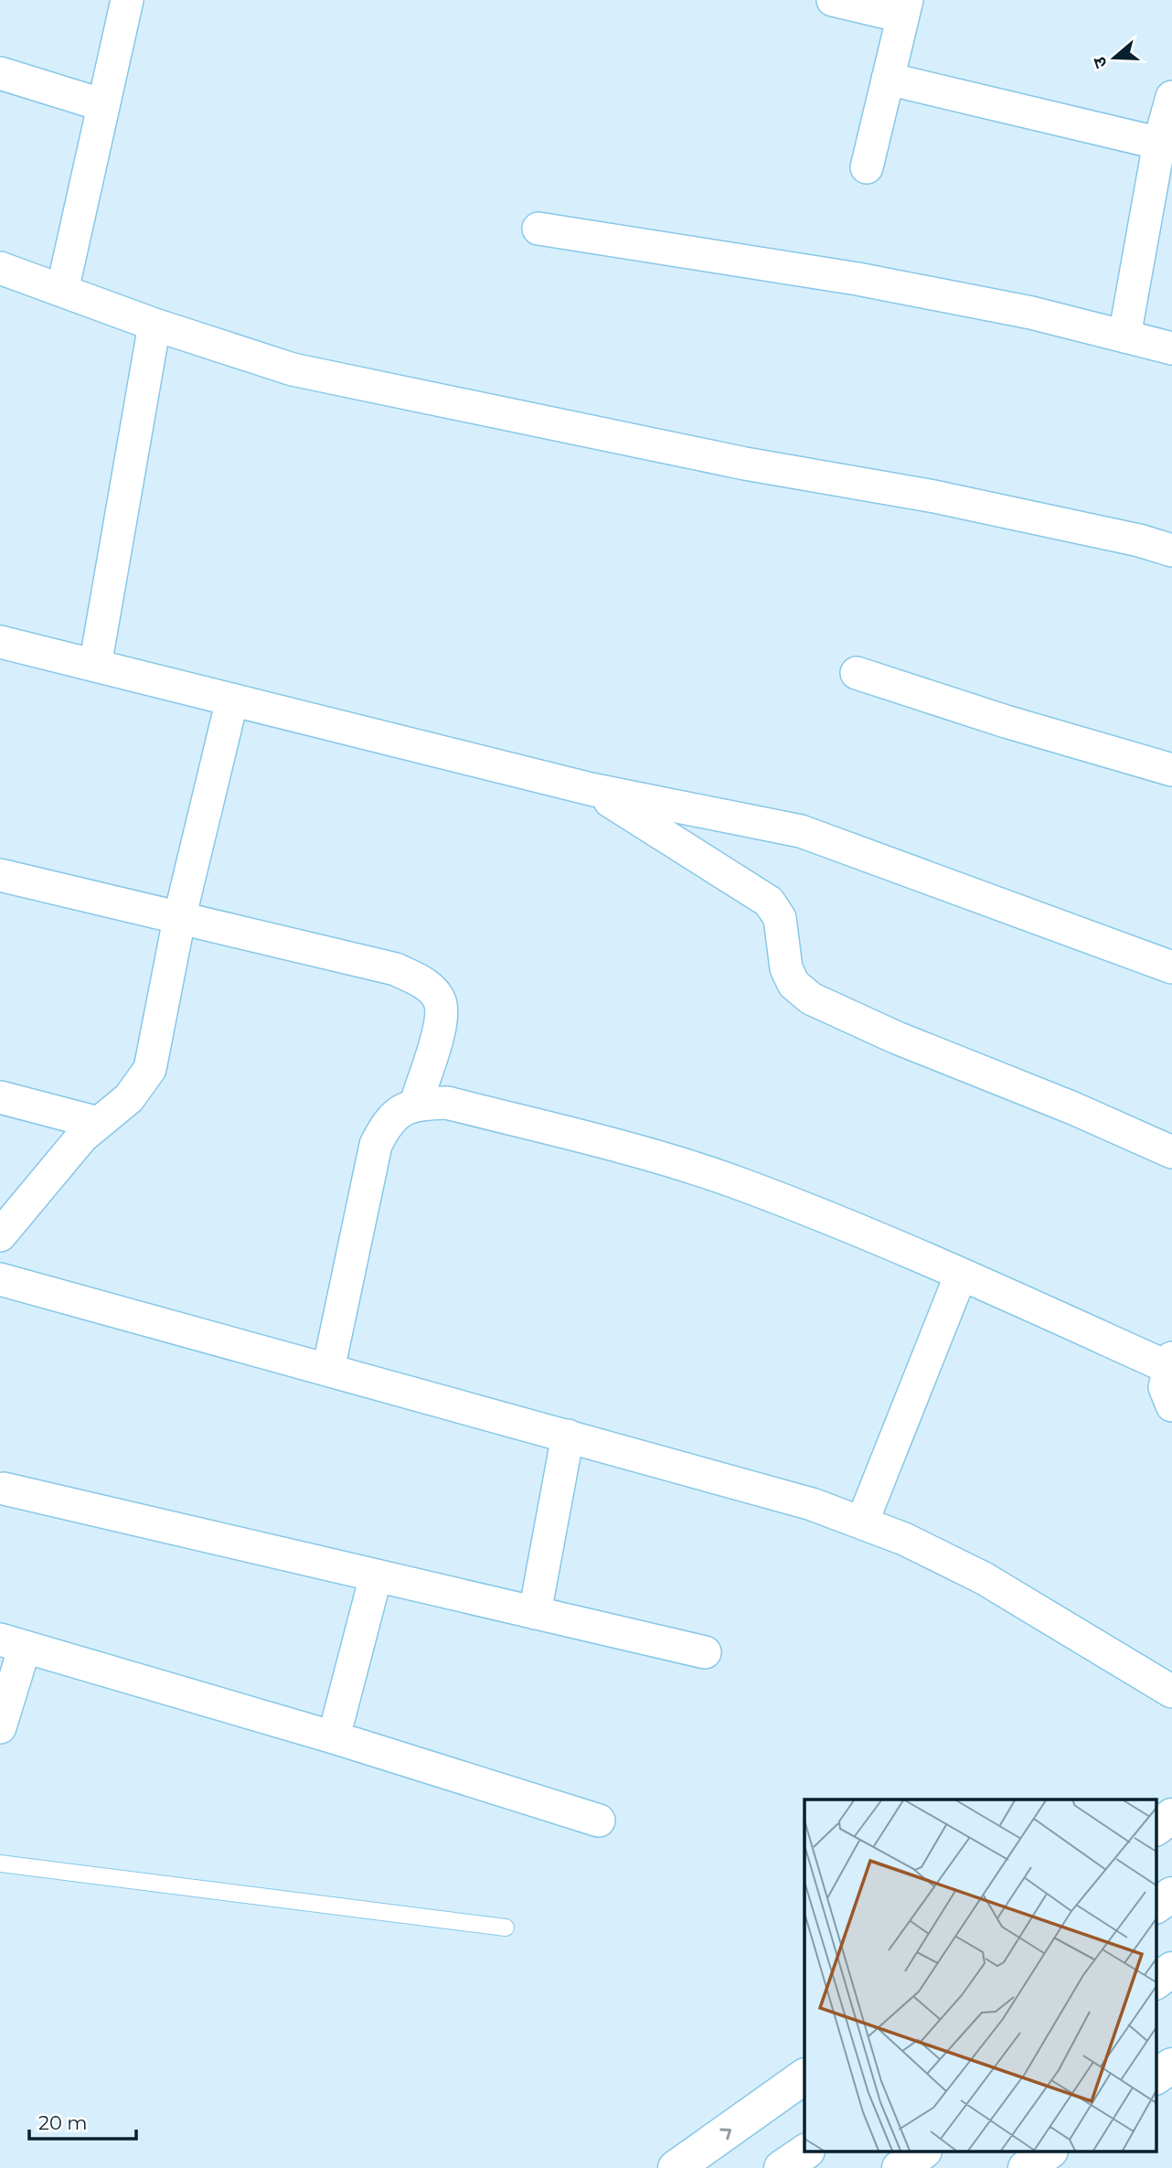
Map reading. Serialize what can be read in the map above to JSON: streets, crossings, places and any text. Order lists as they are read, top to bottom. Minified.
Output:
{"scale_bar":"20 m","north":"left"}
